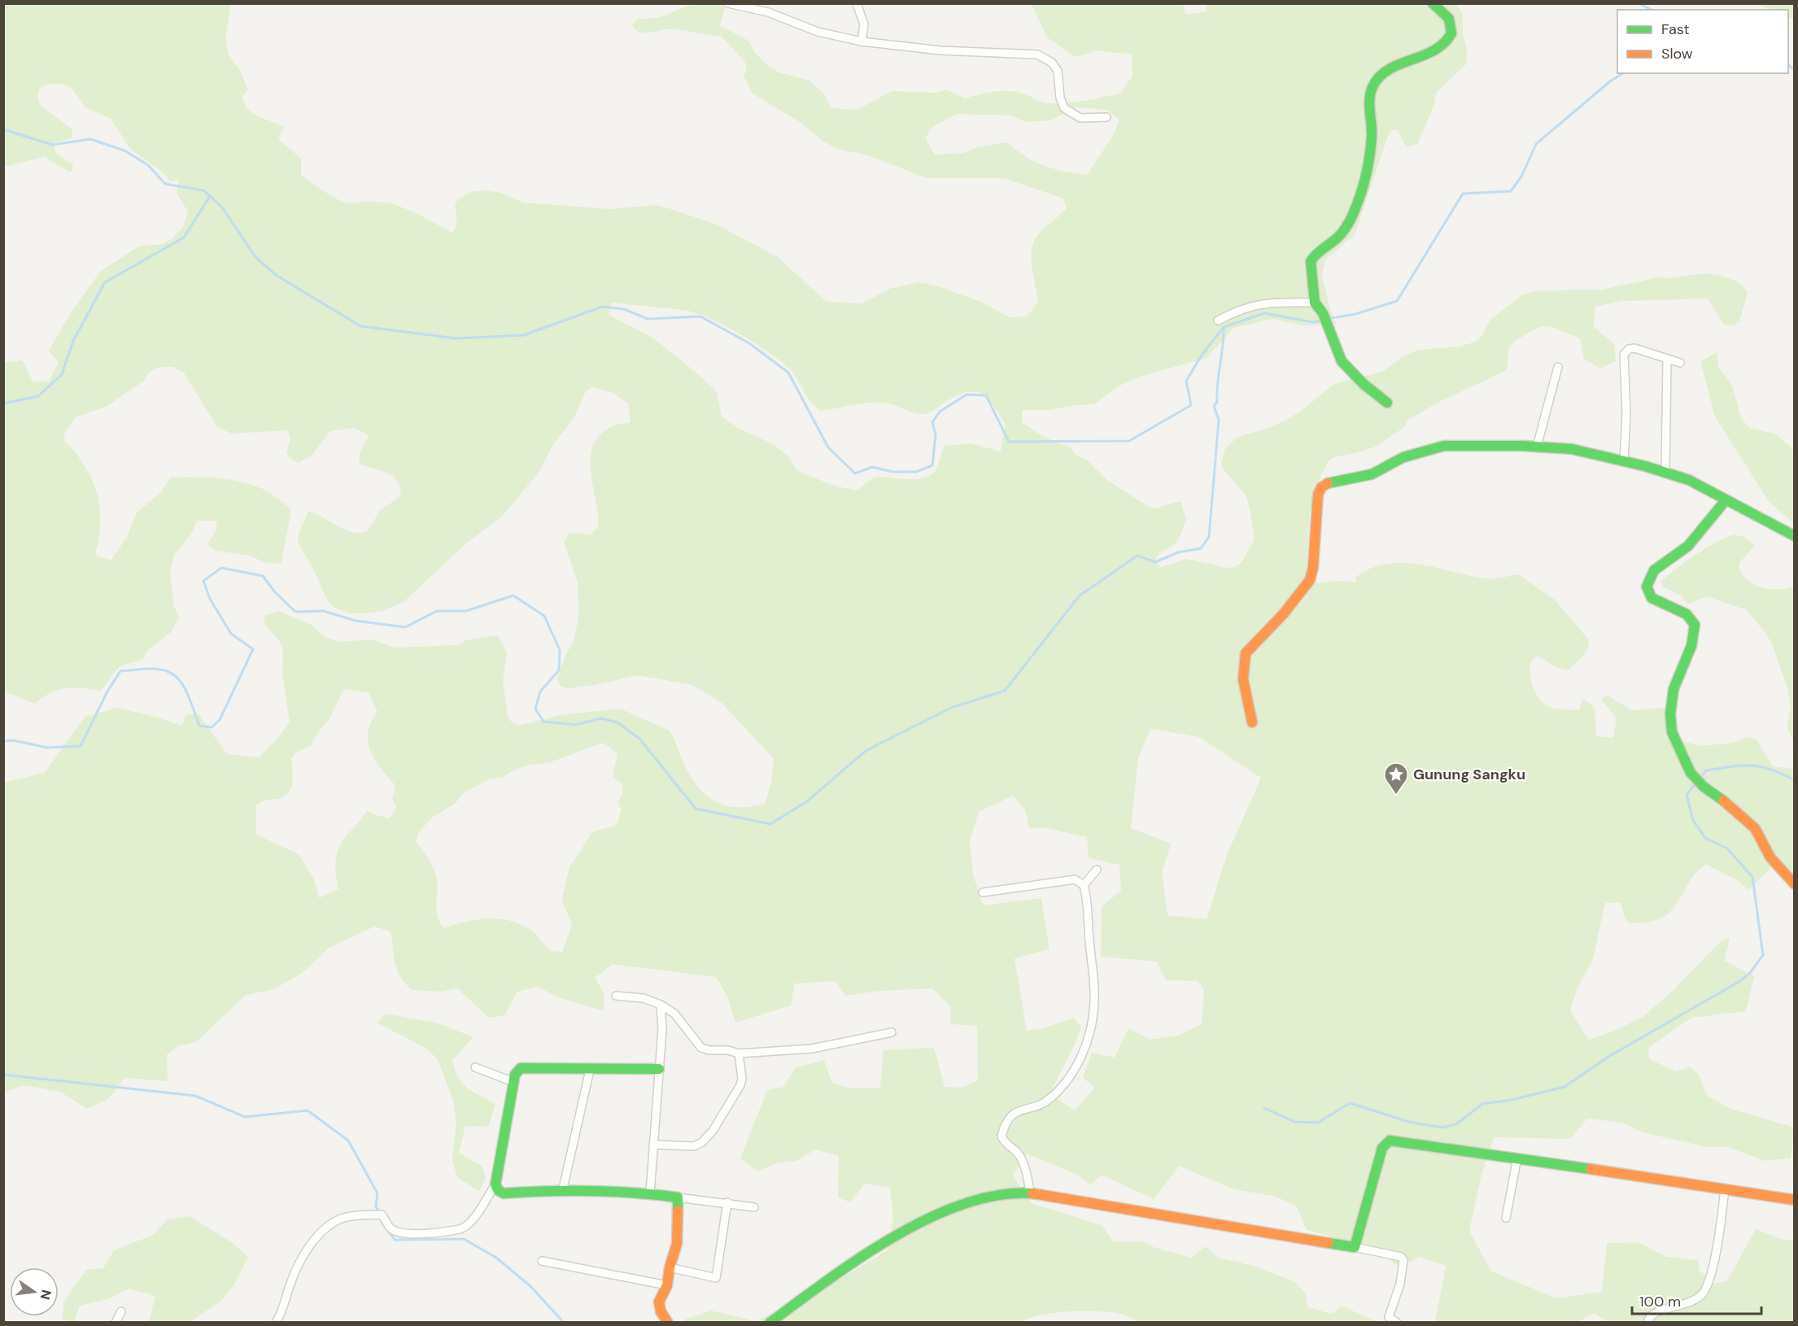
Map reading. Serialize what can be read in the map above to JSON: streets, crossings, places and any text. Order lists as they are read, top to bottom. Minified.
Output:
{"places":{"place":["Gunung Sangku"]},"legend":["Fast","Slow"],"scale_bar":"100 m","north":"right"}
